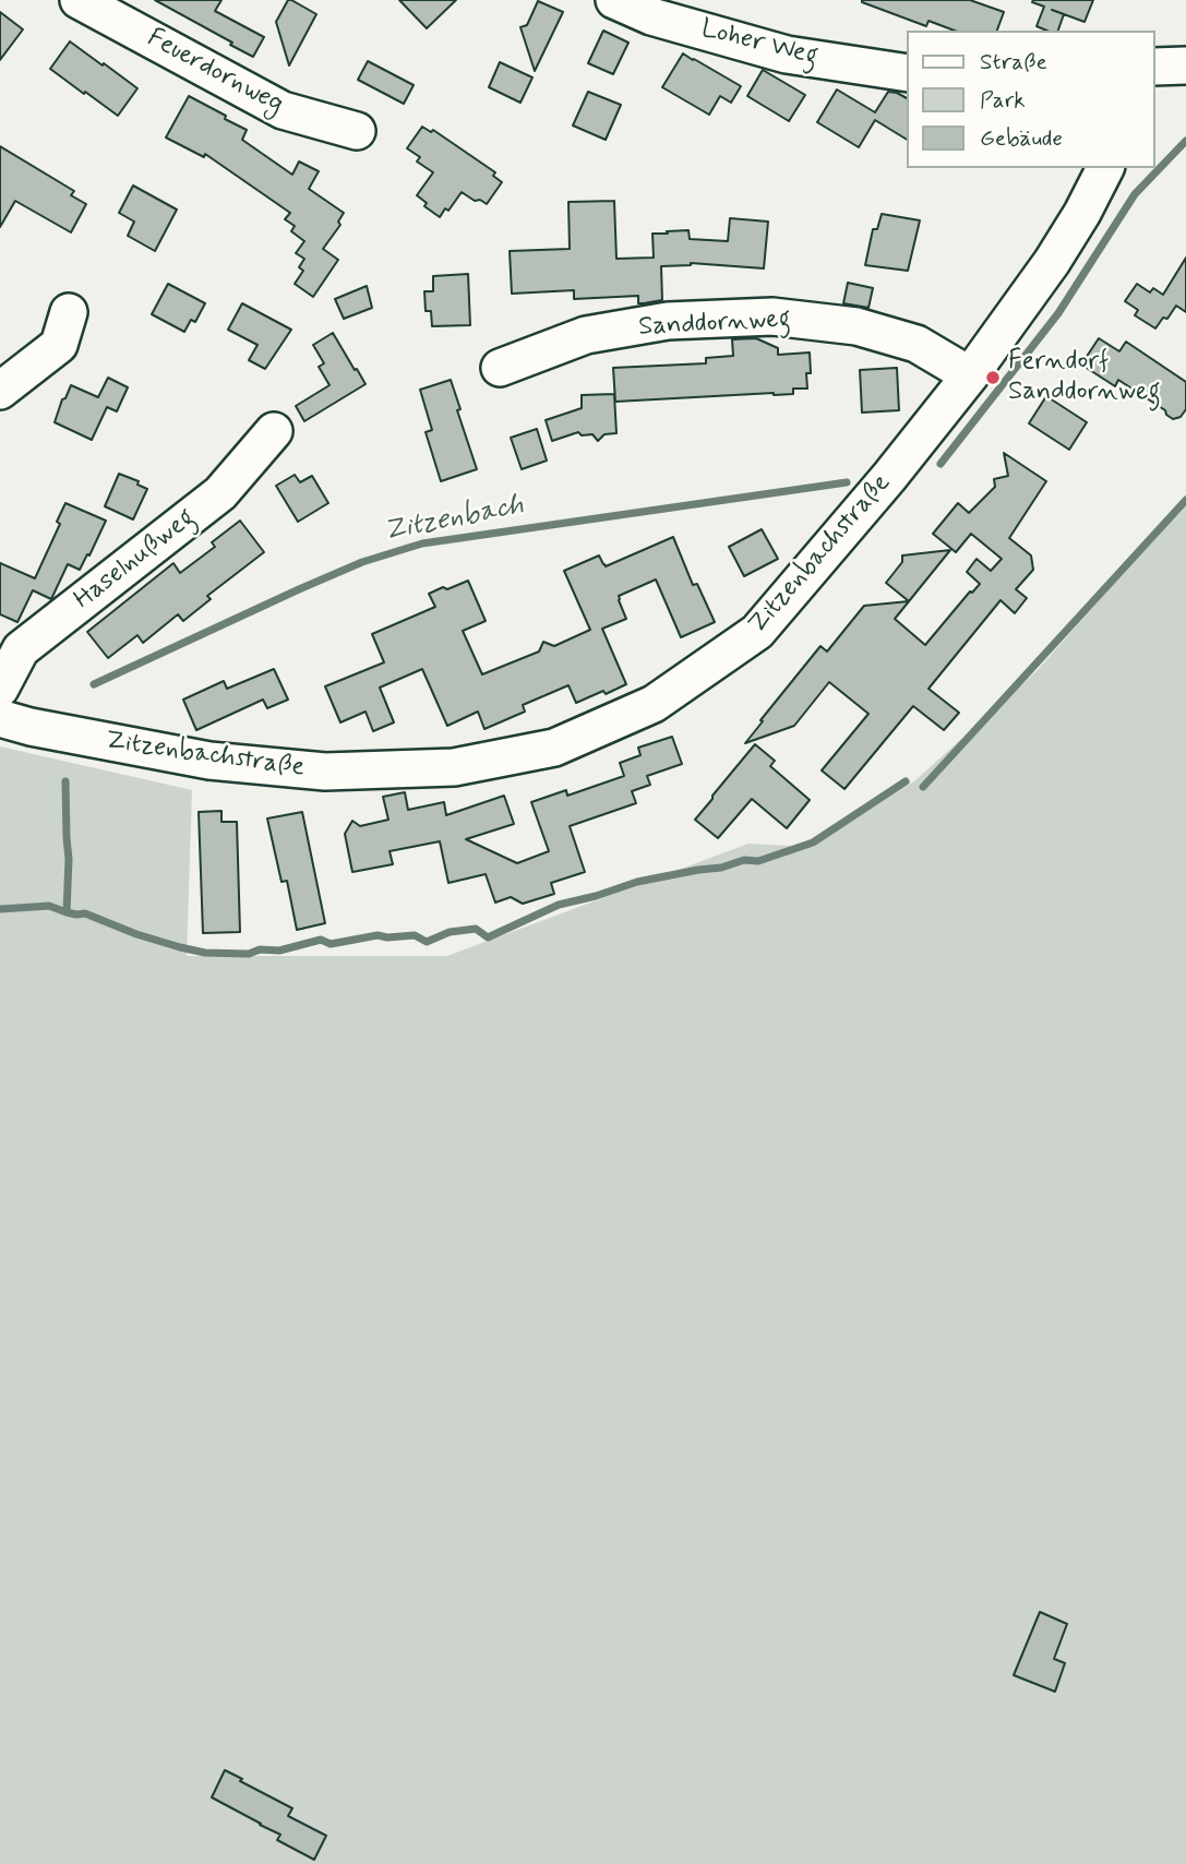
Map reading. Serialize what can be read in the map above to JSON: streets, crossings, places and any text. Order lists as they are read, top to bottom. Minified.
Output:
{"streets":{"street":["Loher Weg","Feuerdornweg","Sanddornweg","Zitzenbachstraße","Haselnußweg"]},"crossings":[["Sanddornweg","Zitzenbachstraße"]],"water":["Zitzenbach"],"places":["Ferndorf Sanddornweg"],"legend":["Straße","Park","Gebäude"]}
